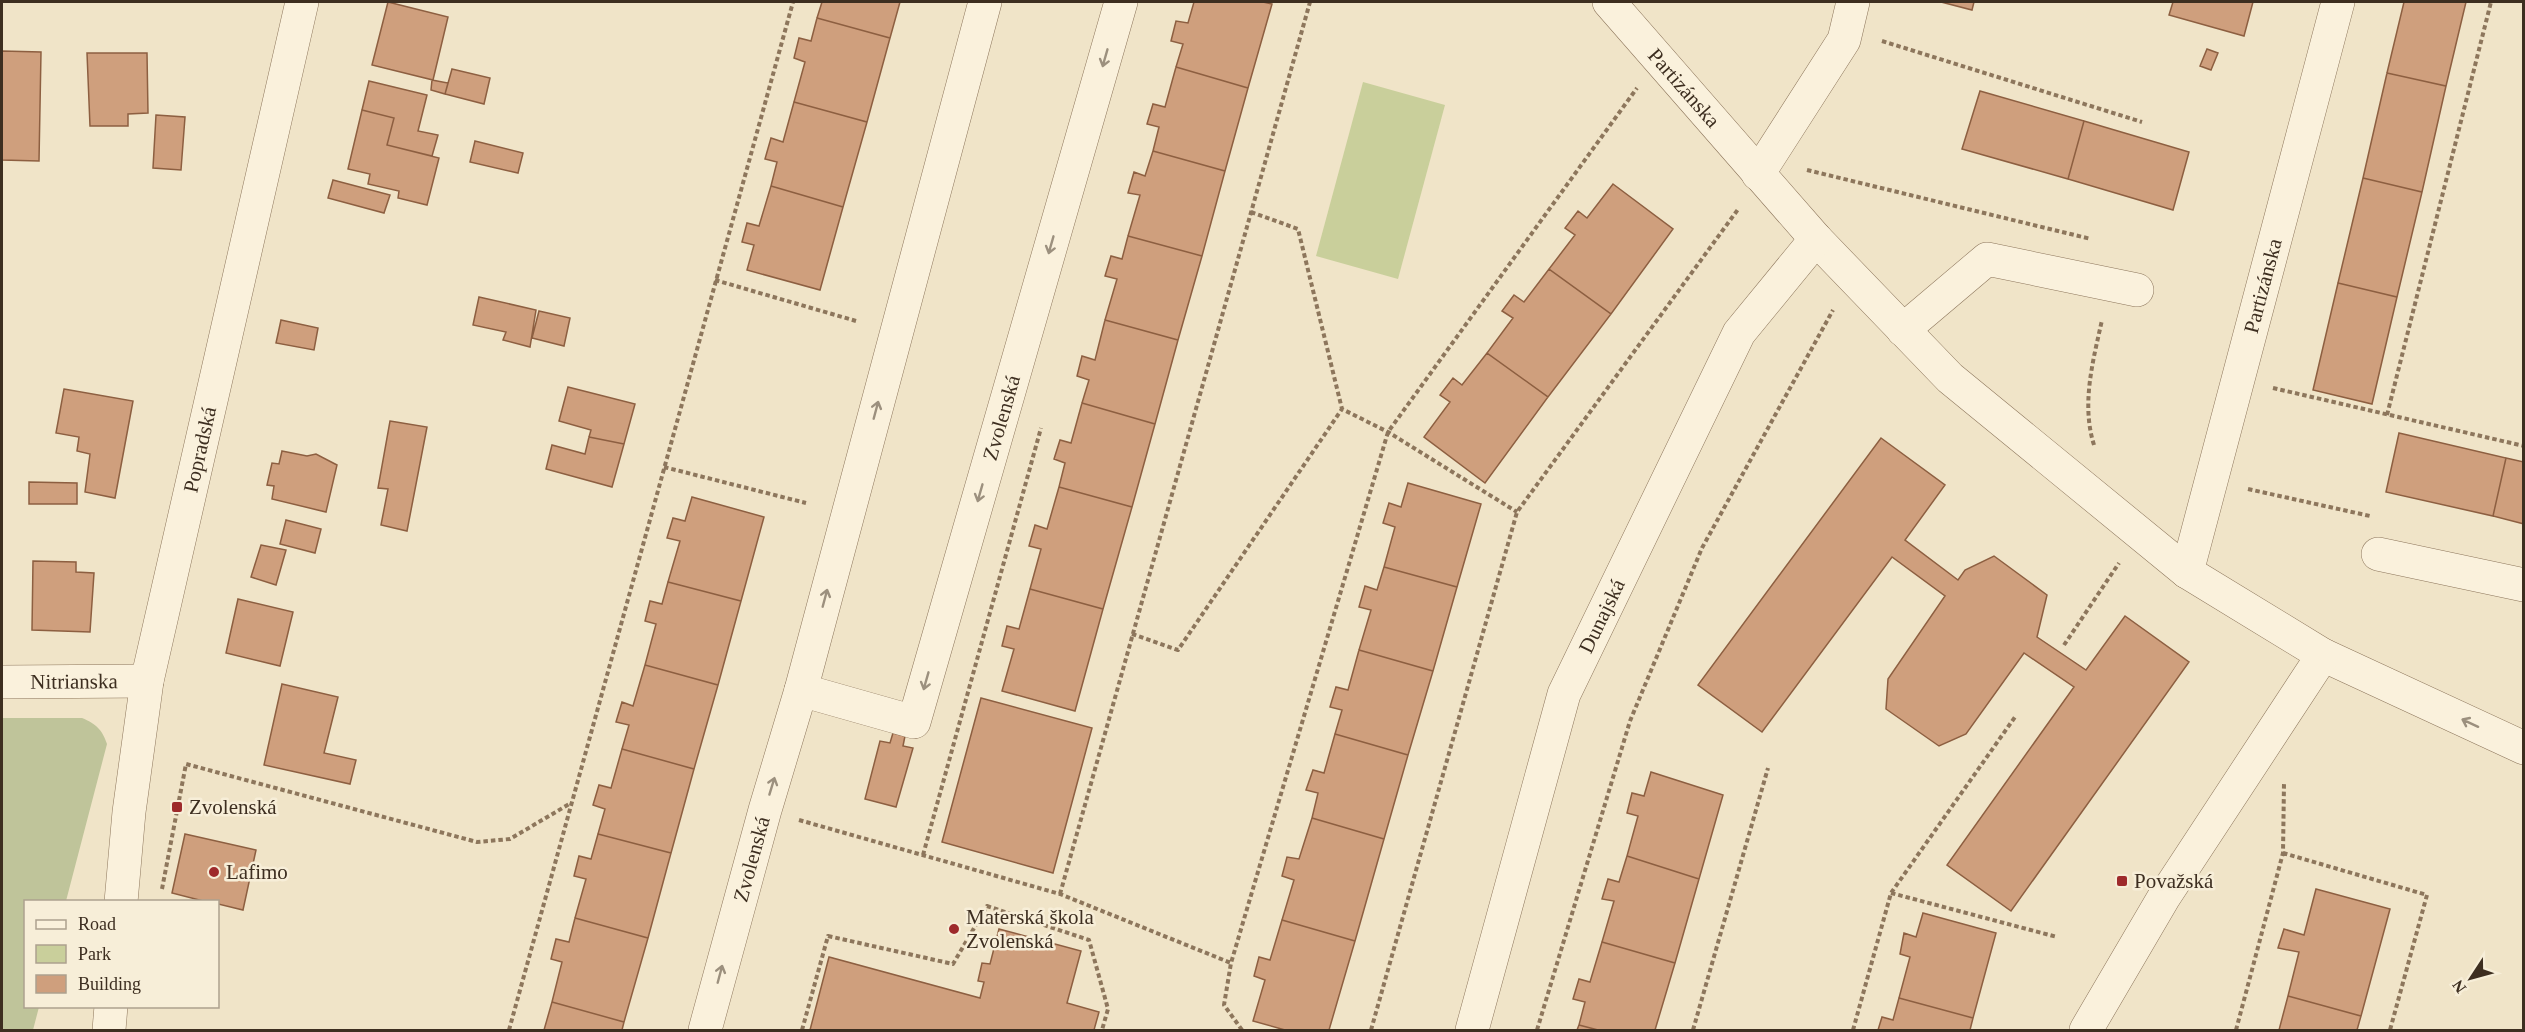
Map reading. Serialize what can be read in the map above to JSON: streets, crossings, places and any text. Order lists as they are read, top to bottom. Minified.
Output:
{"streets":{"street":["Partizánska","Zvolenská","Popradská","Dunajská","Nitrianska"]},"crossings":[["Partizánska","Dunajská"],["Popradská","Nitrianska"]],"places":{"transit":["Zvolenská","Považská"],"other":["Lafimo","Materská škola Zvolenská"]},"legend":["Road","Park","Building"],"north":"bottom left"}
